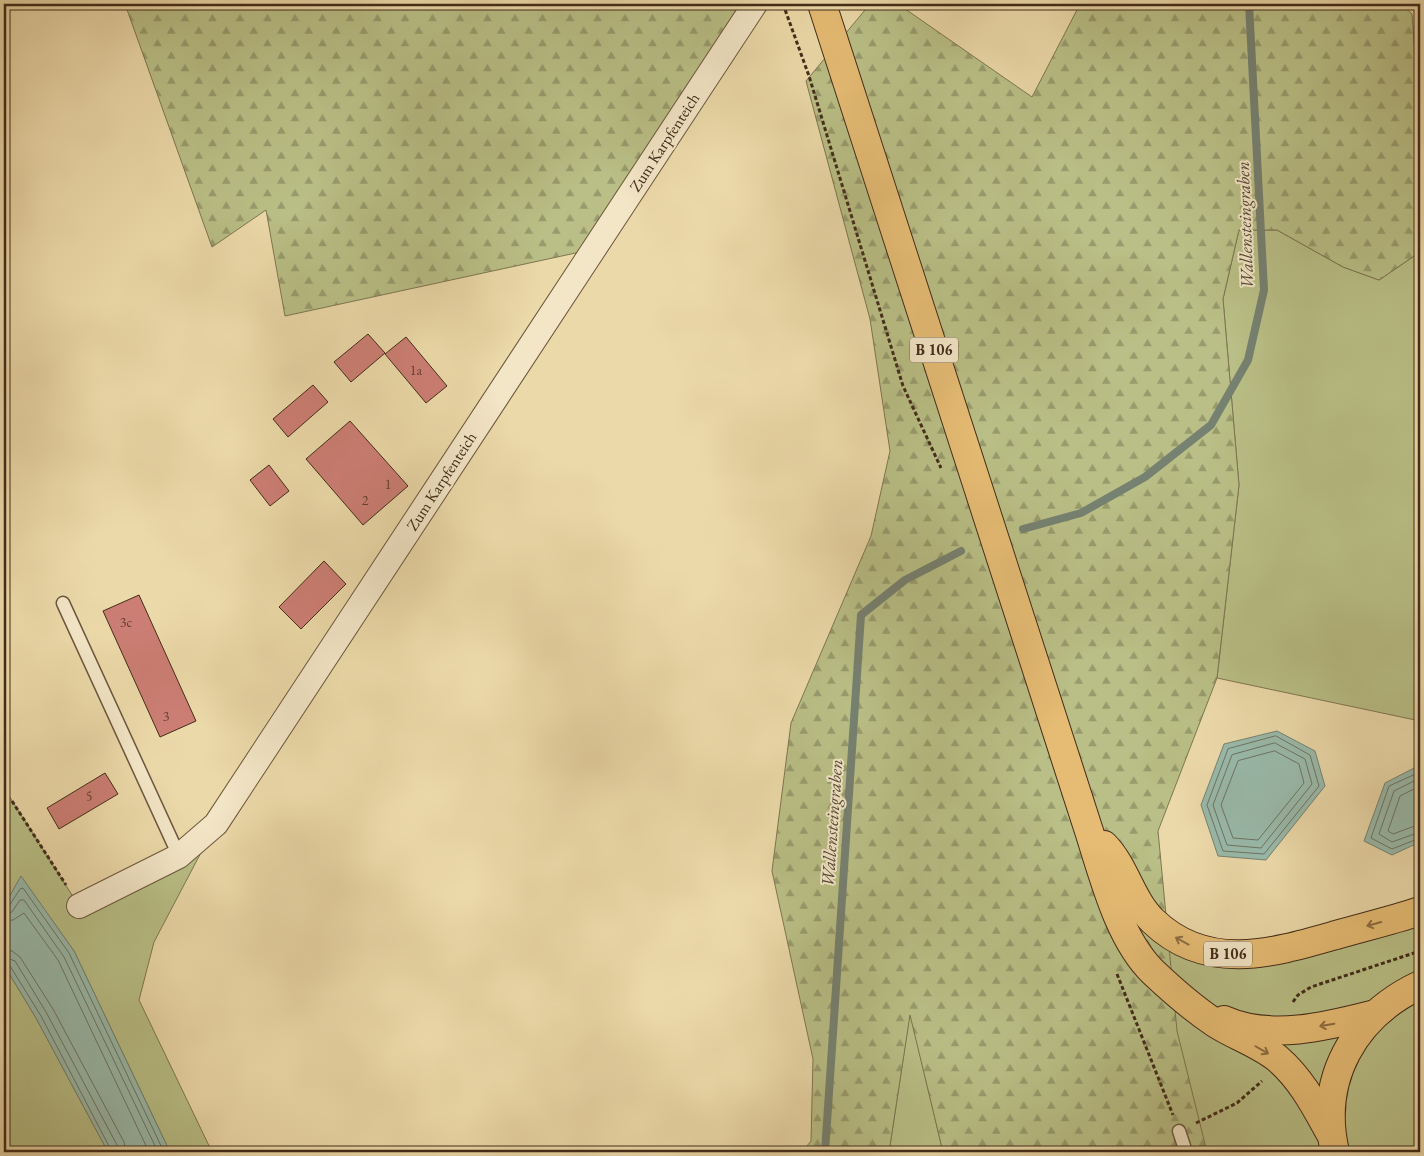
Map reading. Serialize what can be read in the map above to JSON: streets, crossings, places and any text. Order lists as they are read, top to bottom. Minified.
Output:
{"streets":{"main road":["B 106"],"street":["Zum Karpfenteich"]},"water":["Wallensteingraben"],"house_numbers":["1a","1","2","3c","3","5"]}
